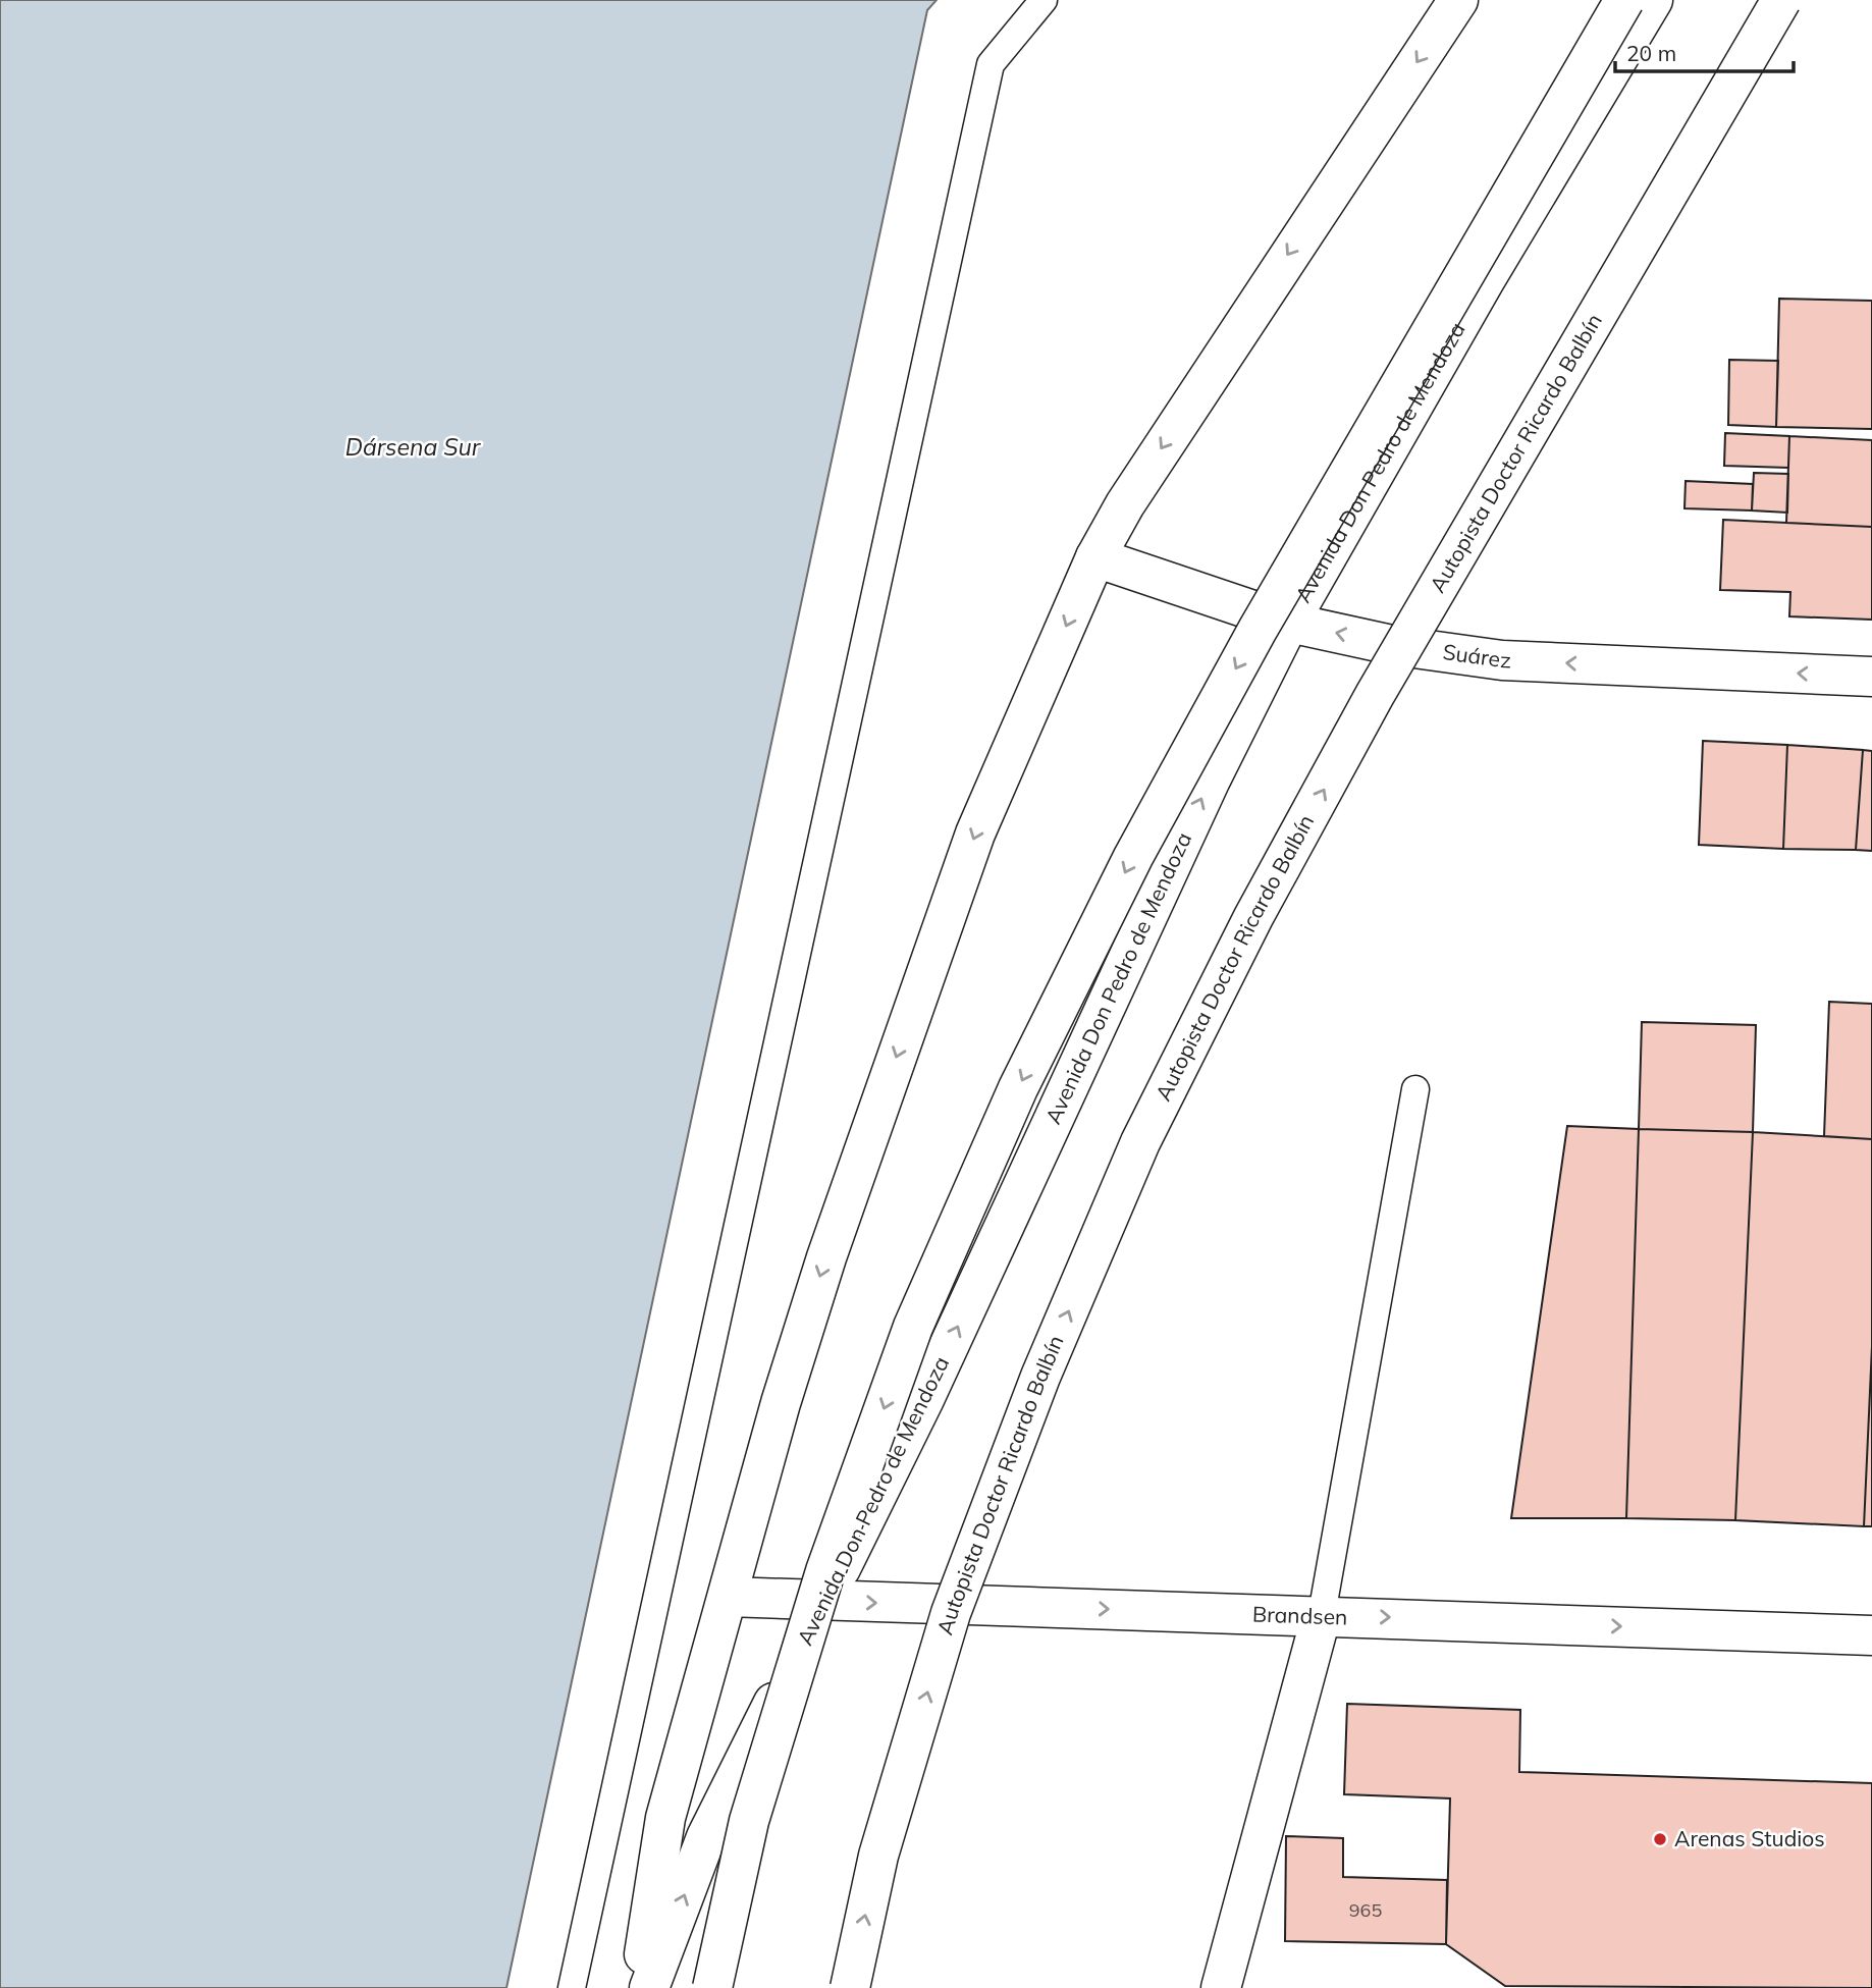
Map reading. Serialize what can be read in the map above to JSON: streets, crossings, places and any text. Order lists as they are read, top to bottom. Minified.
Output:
{"streets":{"main road":["Autopista Doctor Ricardo Balbín","Avenida Don Pedro de Mendoza","Suárez","Brandsen"]},"crossings":[["Avenida Don Pedro de Mendoza","Suárez"],["Avenida Don Pedro de Mendoza","Brandsen"]],"one_way":["Suárez","Brandsen"],"water":["Dársena Sur"],"places":["Arenas Studios"],"house_numbers":["965"],"scale_bar":"20 m"}
